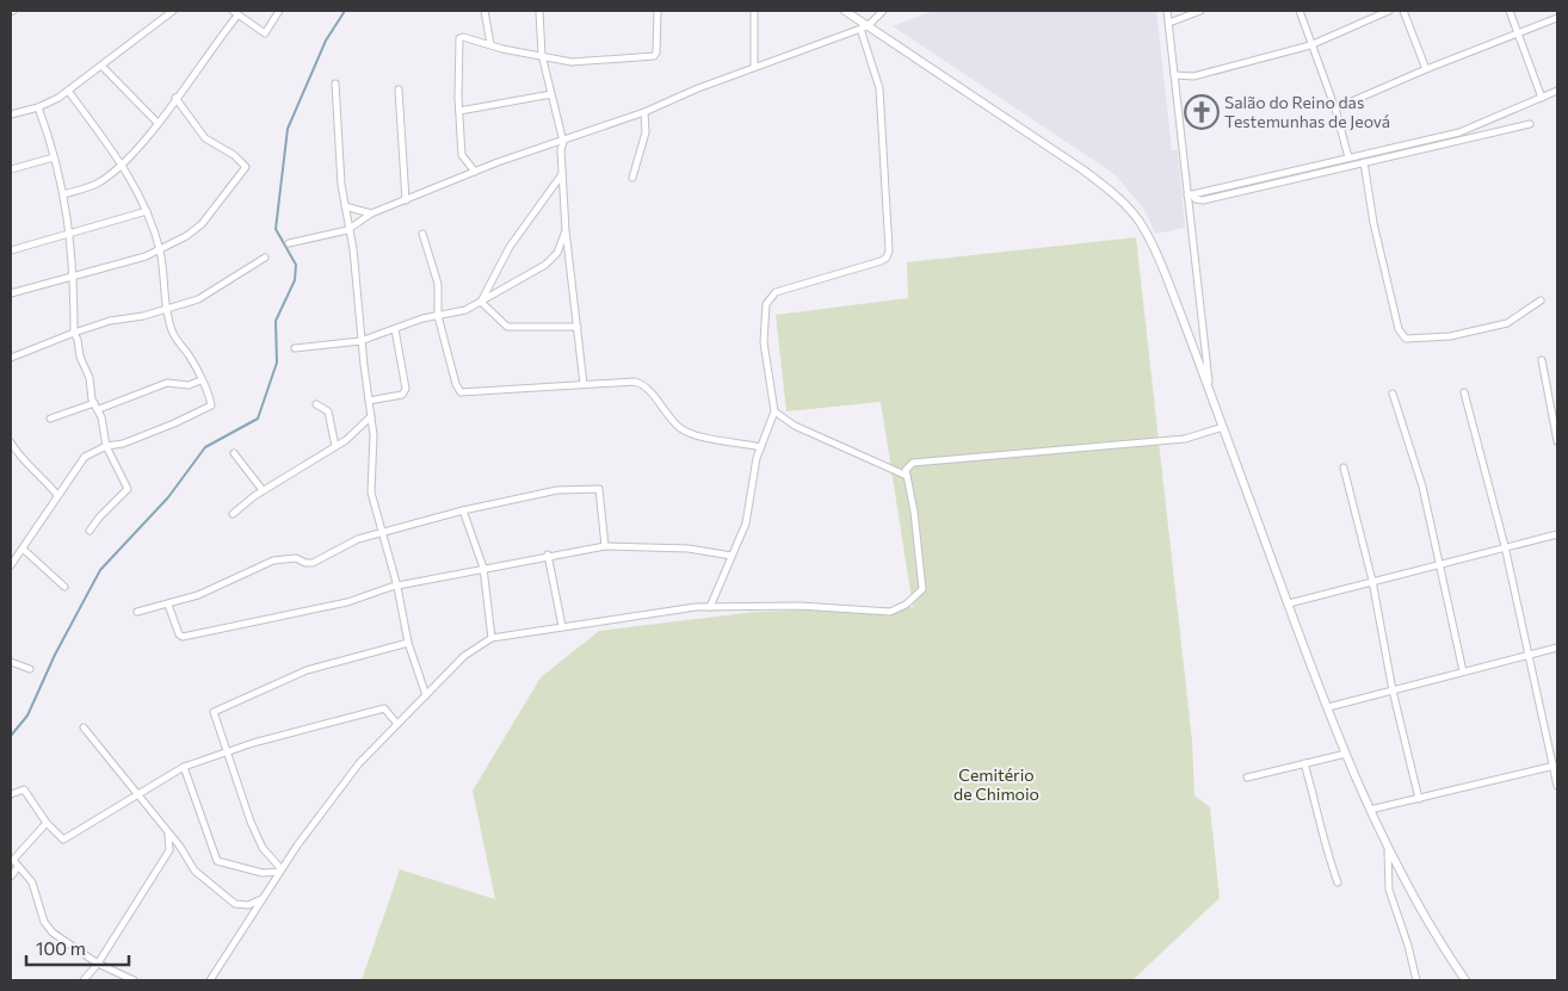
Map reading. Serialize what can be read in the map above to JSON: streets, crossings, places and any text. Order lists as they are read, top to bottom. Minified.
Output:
{"parks":["Cemitério de Chimoio"],"places":{"church":["Salão do Reino das Testemunhas de Jeová"]},"scale_bar":"100 m"}
